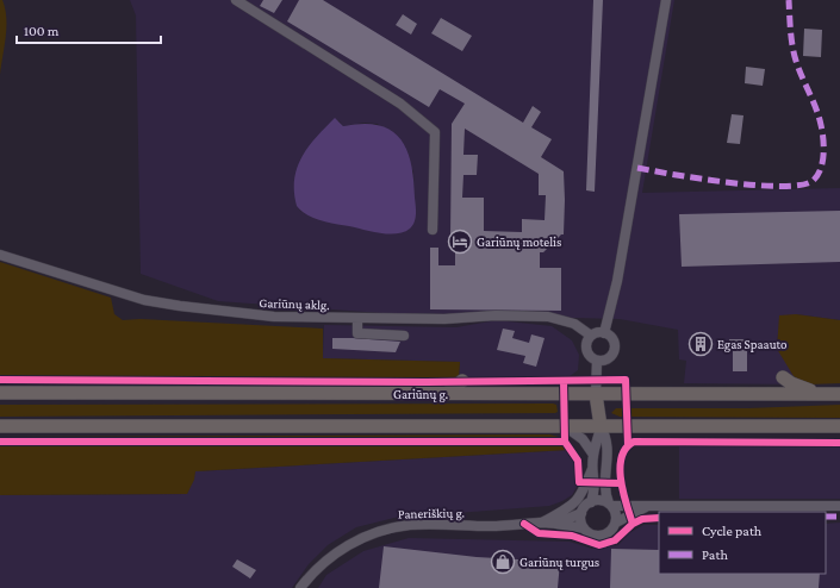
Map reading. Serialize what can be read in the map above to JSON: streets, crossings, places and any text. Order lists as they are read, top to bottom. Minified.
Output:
{"streets":{"highway":["Gariūnų g."],"street":["Gariūnų aklg.","Paneriškių g."]},"places":{"hotel":["Gariūnų motelis"],"building":["Egas Spaauto"],"shop":["Gariūnų turgus"]},"legend":["Cycle path","Path"],"scale_bar":"100 m"}
